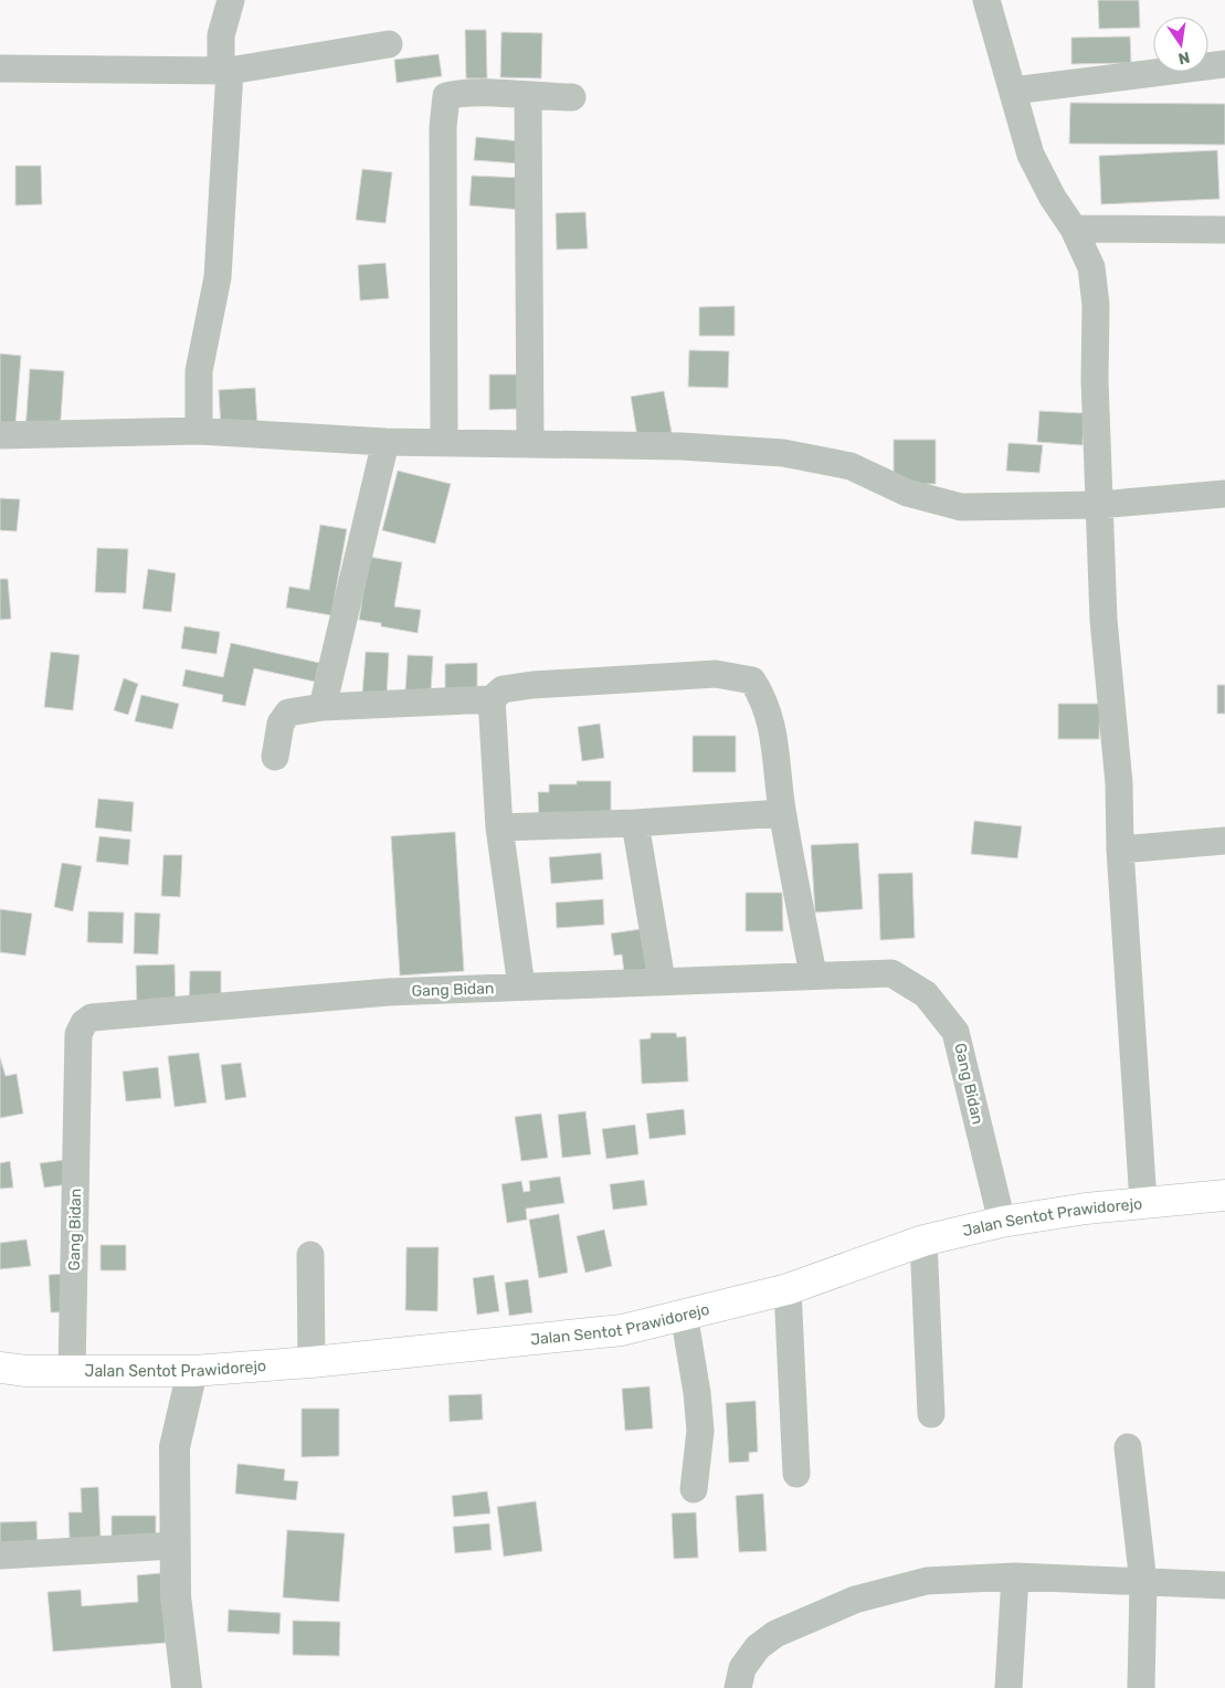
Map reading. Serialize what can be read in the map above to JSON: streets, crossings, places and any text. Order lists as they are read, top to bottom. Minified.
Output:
{"streets":{"main road":["Jalan Sentot Prawidorejo"],"street":["Gang Bidan"]},"crossings":[["Gang Bidan","Jalan Sentot Prawidorejo"]],"north":"bottom"}
